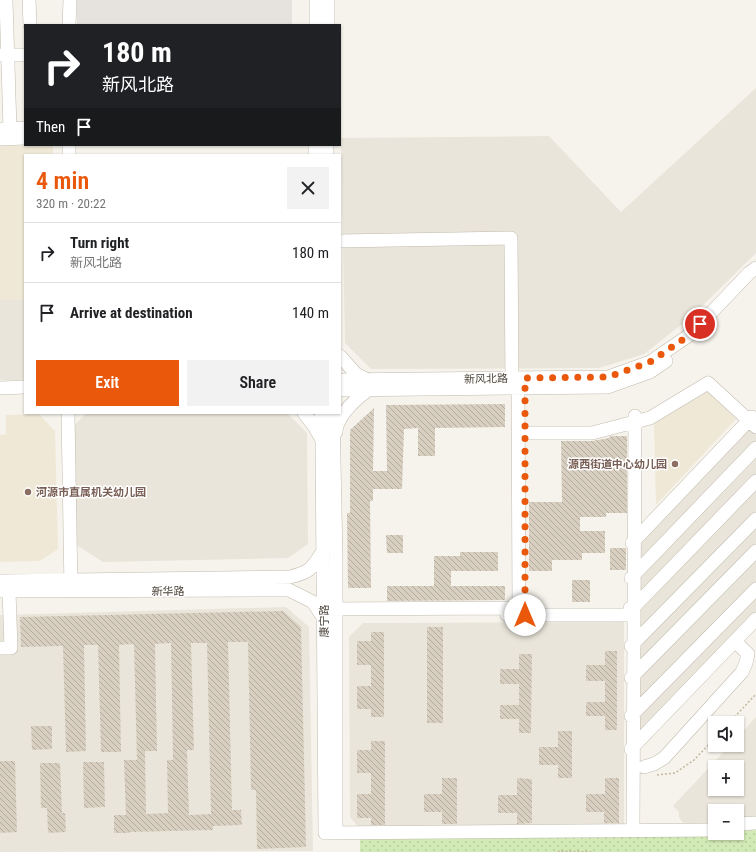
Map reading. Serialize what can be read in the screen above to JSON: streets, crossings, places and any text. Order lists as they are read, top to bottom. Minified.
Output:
{"streets":{"street":["新风北路","新华路","康宁路"]},"crossings":[["新华路","康宁路"]],"places":["源西街道中心幼儿园","河源市直属机关幼儿园"],"page":{"turn":["180 m","新风北路"],"then":"Then","heading":["4 min","320 m · 20:22"],"list":[{"name":"Turn right","note":"新风北路","value":"180 m"},{"name":"Arrive at destination","value":"140 m"}],"buttons":["Exit","Share"],"map_buttons":["+","−"]}}
